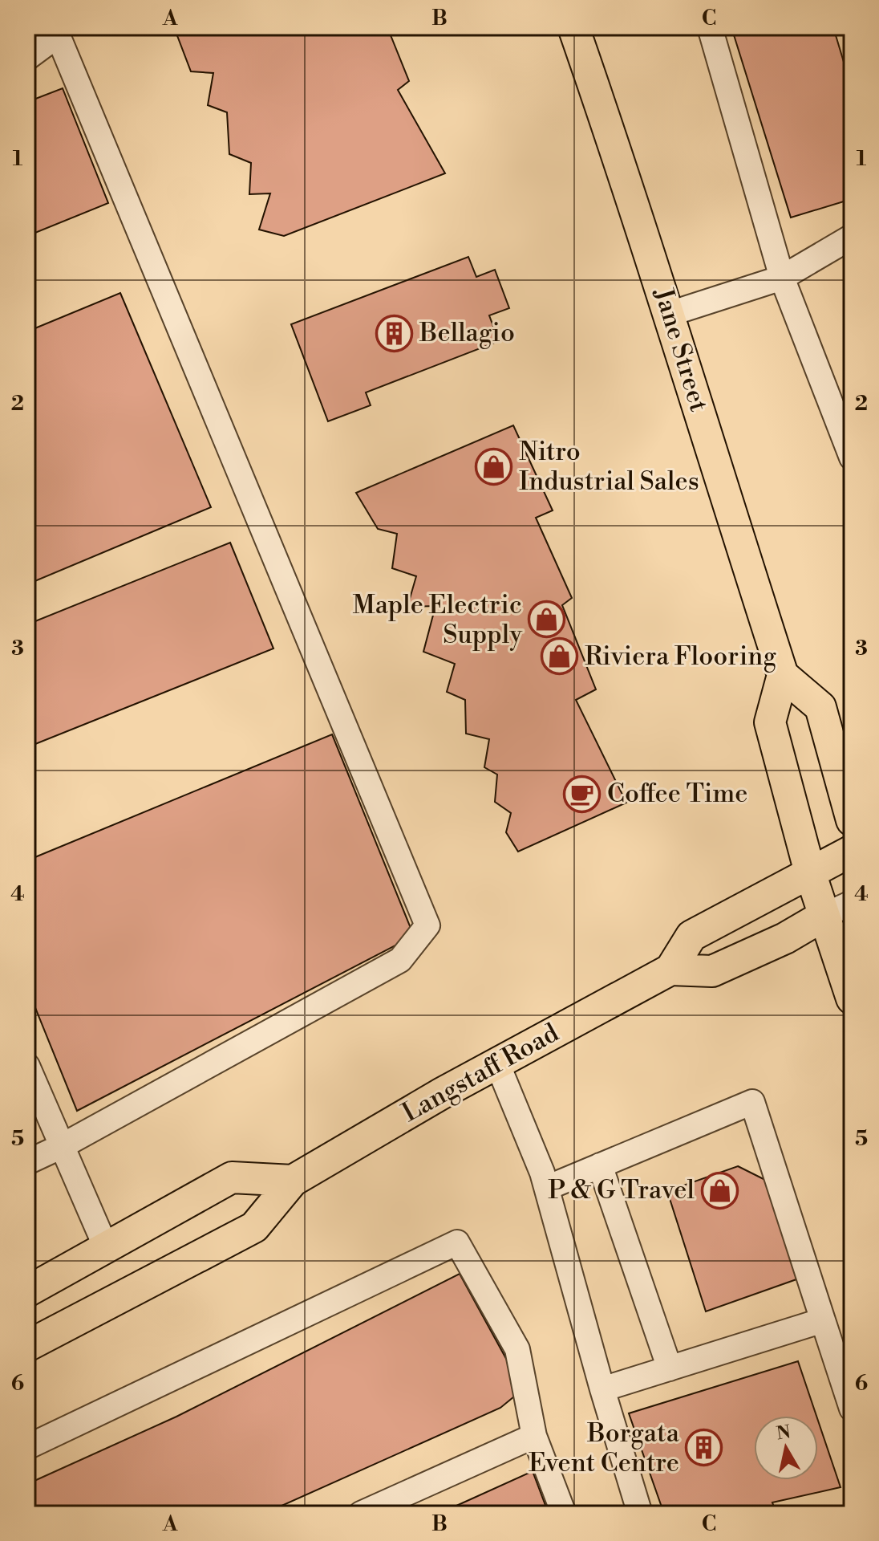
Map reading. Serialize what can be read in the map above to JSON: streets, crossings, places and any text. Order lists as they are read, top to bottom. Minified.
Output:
{"streets":{"main road":["Jane Street","Langstaff Road"]},"places":{"building":["Bellagio","Borgata Event Centre"],"shop":["Nitro Industrial Sales","Maple Electric Supply","Riviera Flooring","P & G Travel"],"cafe":["Coffee Time"]},"north":"top","grid":{"columns":["A","B","C"],"rows":["1","2","3","4","5","6"]}}
